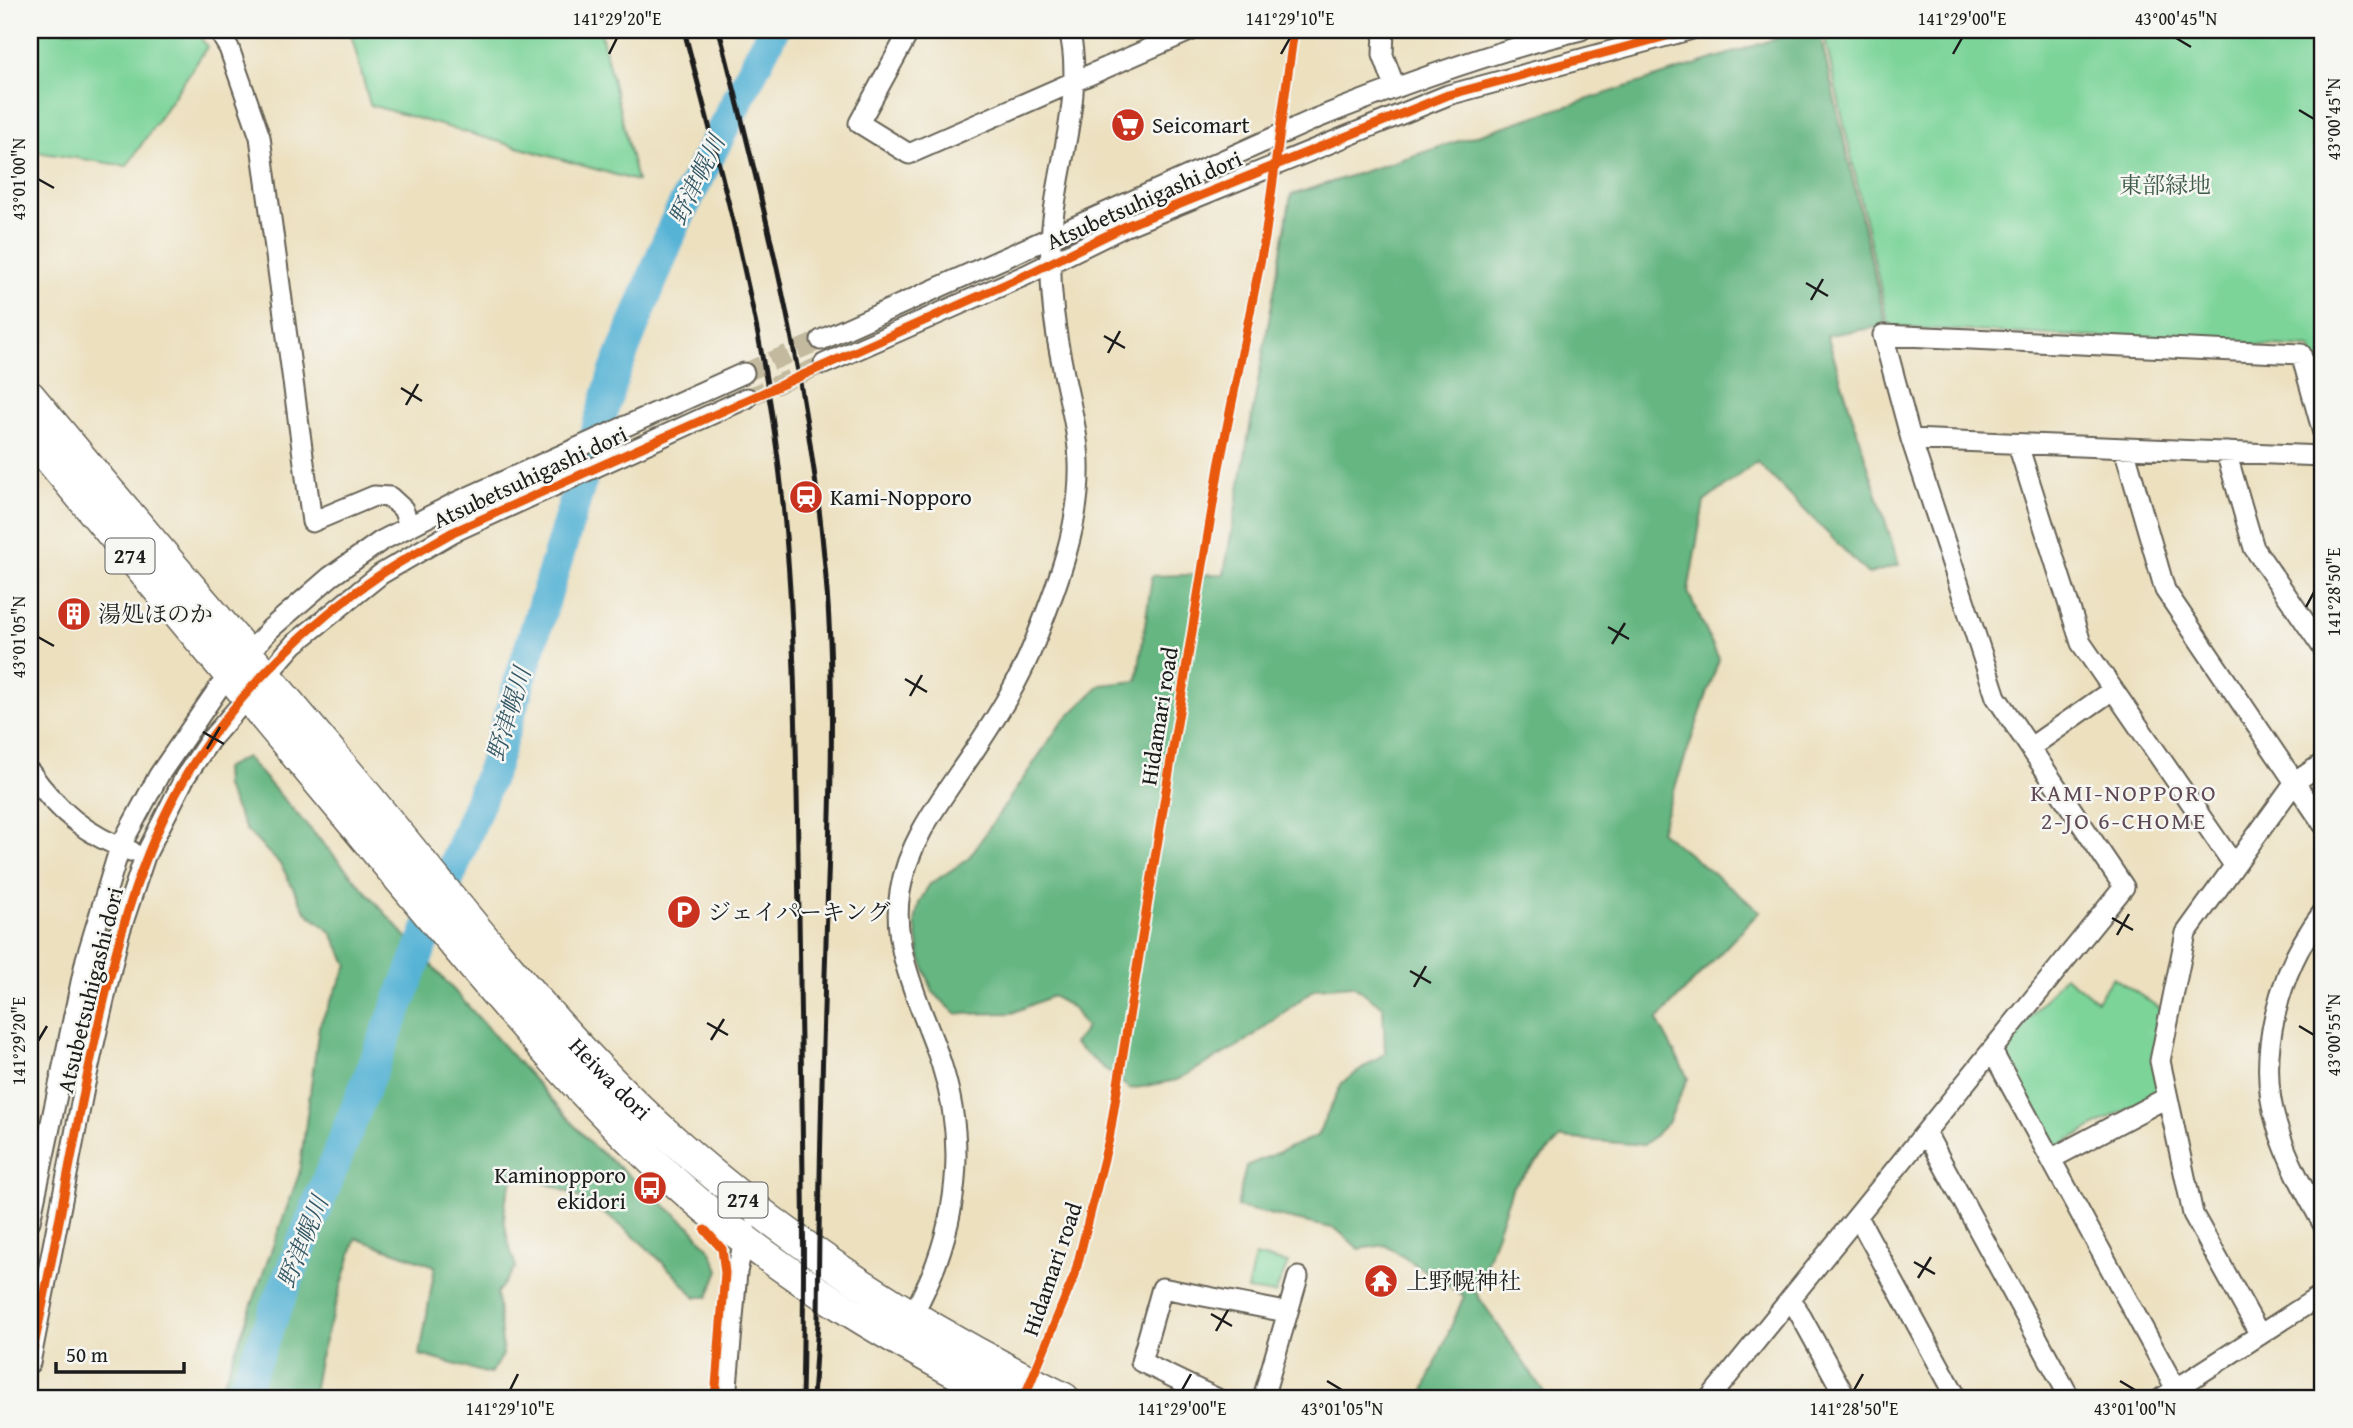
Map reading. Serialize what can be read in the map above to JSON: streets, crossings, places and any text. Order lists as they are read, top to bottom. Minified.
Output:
{"streets":{"highway":["274","Heiwa dori"],"street":["Atsubetsuhigashi dori"],"cycle path":["Hidamari road"]},"crossings":[["Atsubetsuhigashi dori","274"],["Atsubetsuhigashi dori","Heiwa dori"],["274","Heiwa dori"]],"districts":["KAMI-NOPPORO 2-JO 6-CHOME"],"water":["野津幌川"],"parks":["東部緑地"],"places":{"supermarket":["Seicomart"],"station":["Kami-Nopporo"],"building":["湯処ほのか"],"parking":["ジェイパーキング"],"bus stop":["Kaminopporo ekidori"],"temple":["上野幌神社"]},"scale_bar":"50 m","coordinates":["141°29'20\"E","141°29'10\"E","141°29'00\"E","43°00'45\"N","43°01'00\"N","141°28'50\"E","43°01'05\"N","43°00'55\"N"]}
